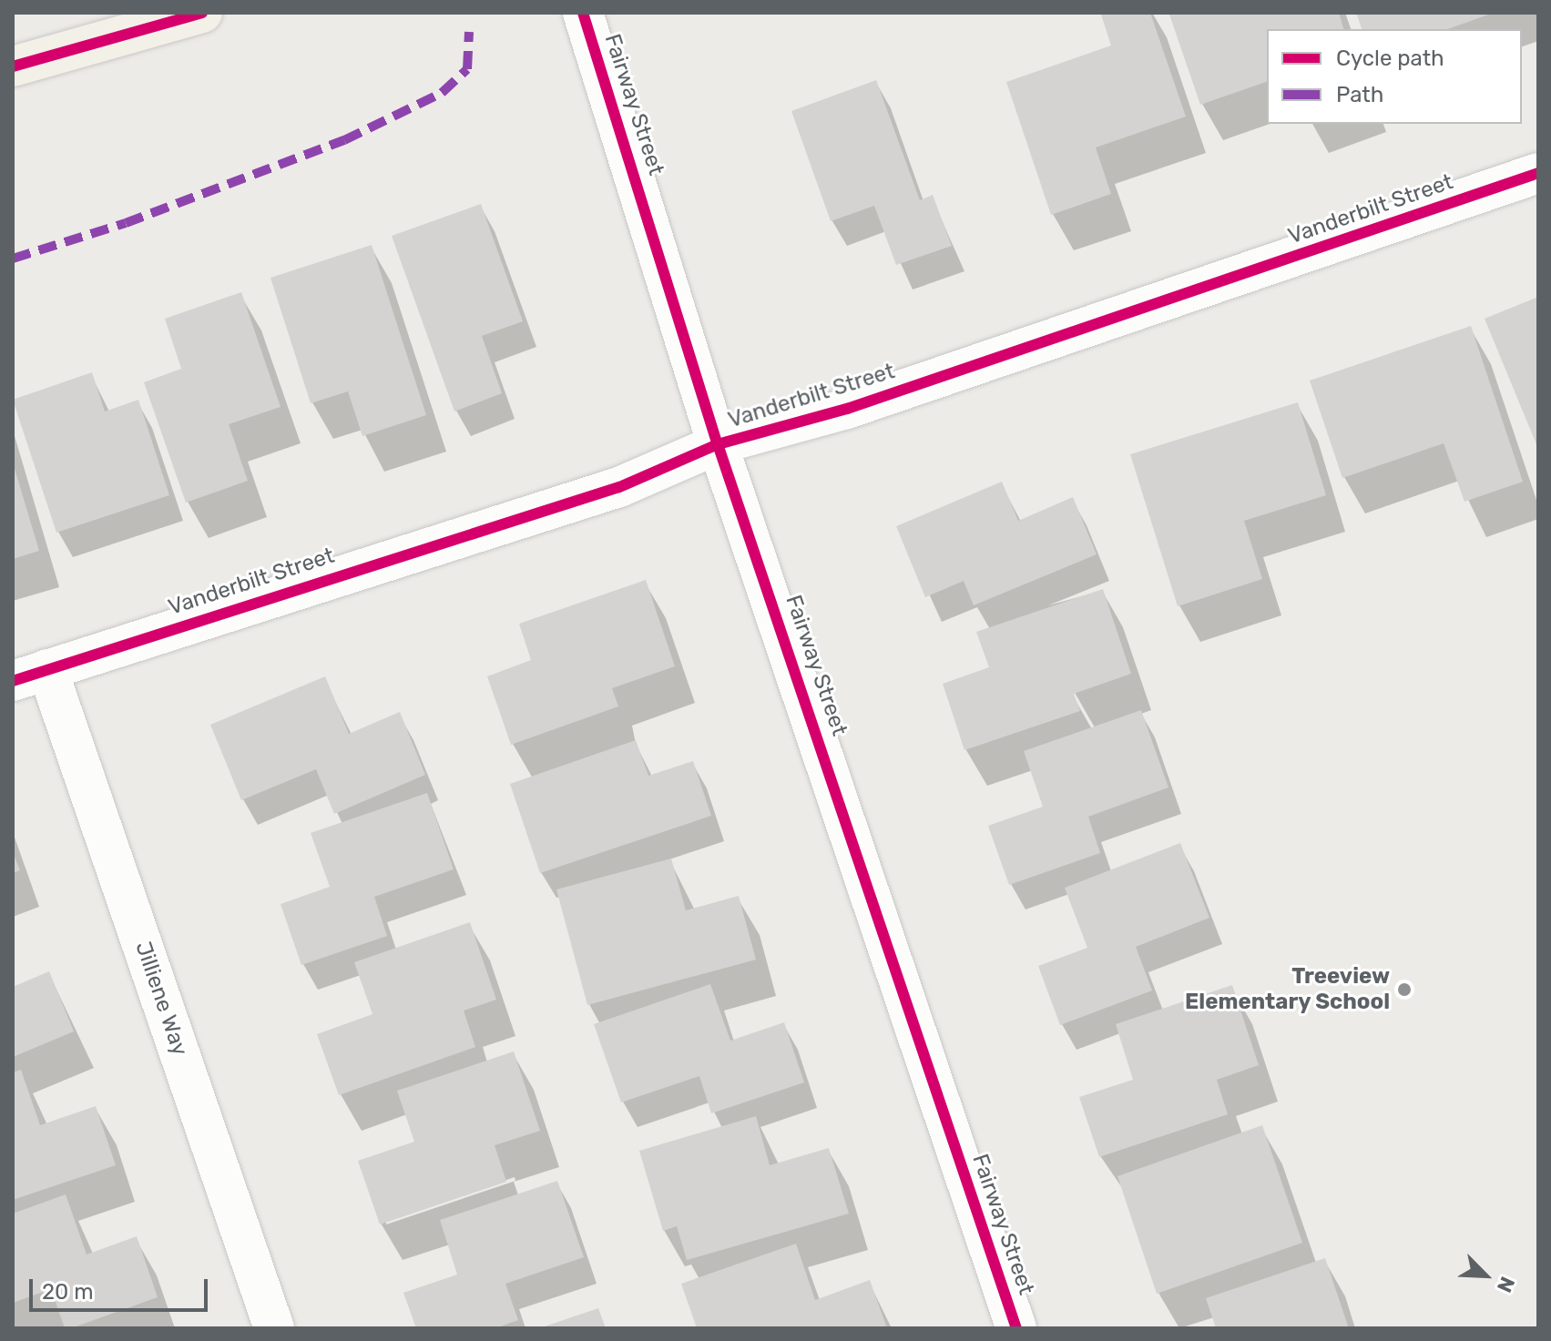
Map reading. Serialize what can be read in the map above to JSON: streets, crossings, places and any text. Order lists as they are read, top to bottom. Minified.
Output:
{"streets":{"street":["Fairway Street","Vanderbilt Street","Jilliene Way"]},"crossings":[["Fairway Street","Vanderbilt Street"],["Vanderbilt Street","Jilliene Way"]],"places":["Treeview Elementary School"],"legend":["Cycle path","Path"],"scale_bar":"20 m","north":"bottom right"}
